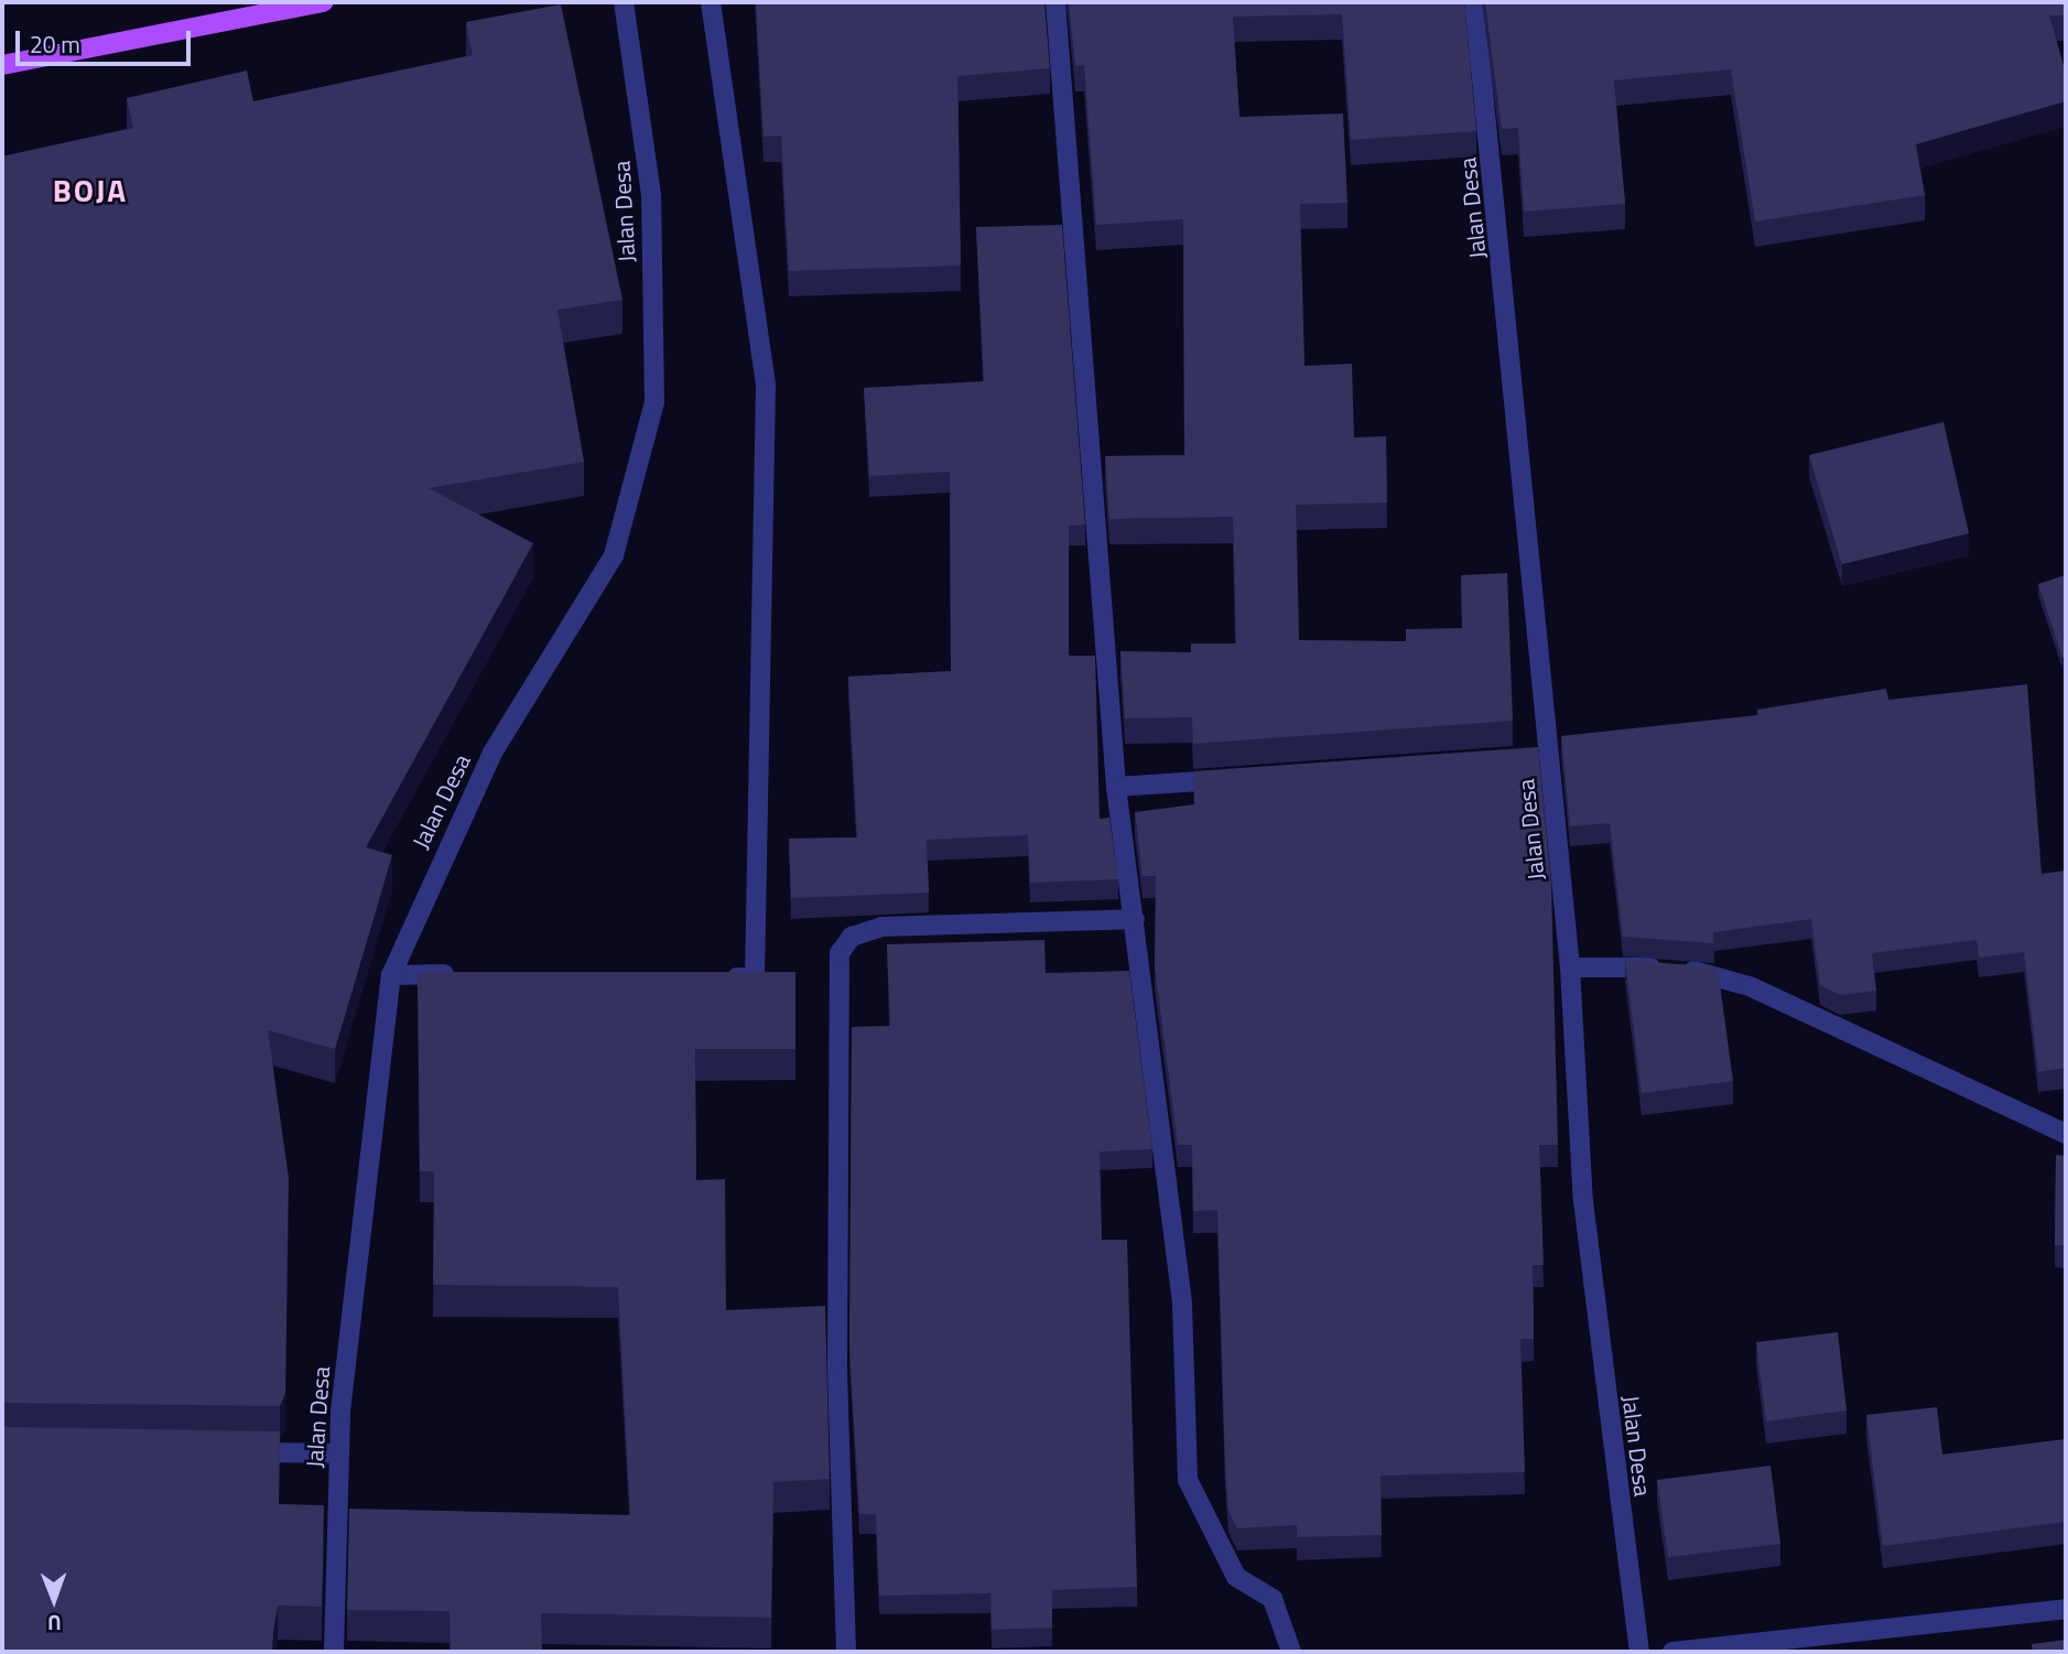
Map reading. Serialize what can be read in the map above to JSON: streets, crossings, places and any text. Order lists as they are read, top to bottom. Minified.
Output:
{"streets":{"street":["Jalan Desa"]},"districts":["BOJA"],"scale_bar":"20 m","north":"bottom"}
